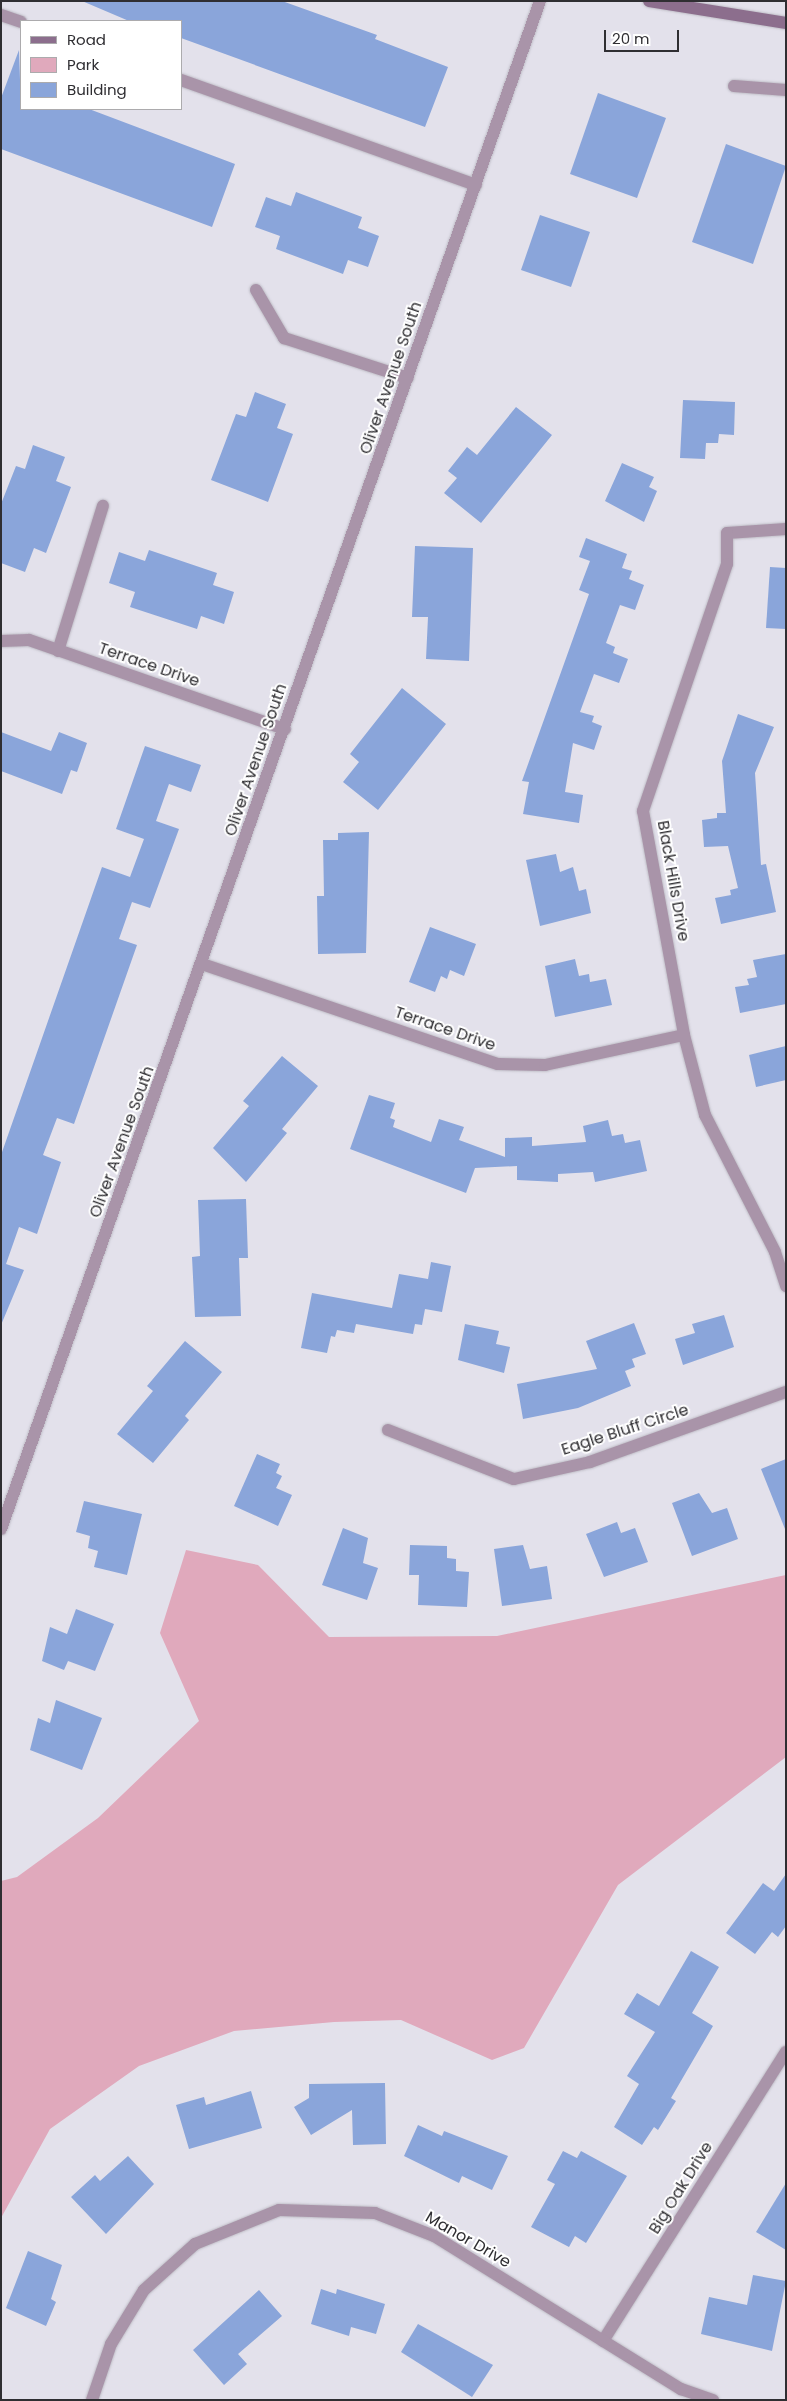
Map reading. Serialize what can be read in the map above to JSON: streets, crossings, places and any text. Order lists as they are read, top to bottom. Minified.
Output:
{"streets":{"street":["Oliver Avenue South","Terrace Drive","Black Hills Drive","Eagle Bluff Circle","Big Oak Drive","Manor Drive"]},"crossings":[["Oliver Avenue South","Terrace Drive"],["Terrace Drive","Black Hills Drive"],["Big Oak Drive","Manor Drive"]],"legend":["Road","Park","Building"],"scale_bar":"20 m"}
